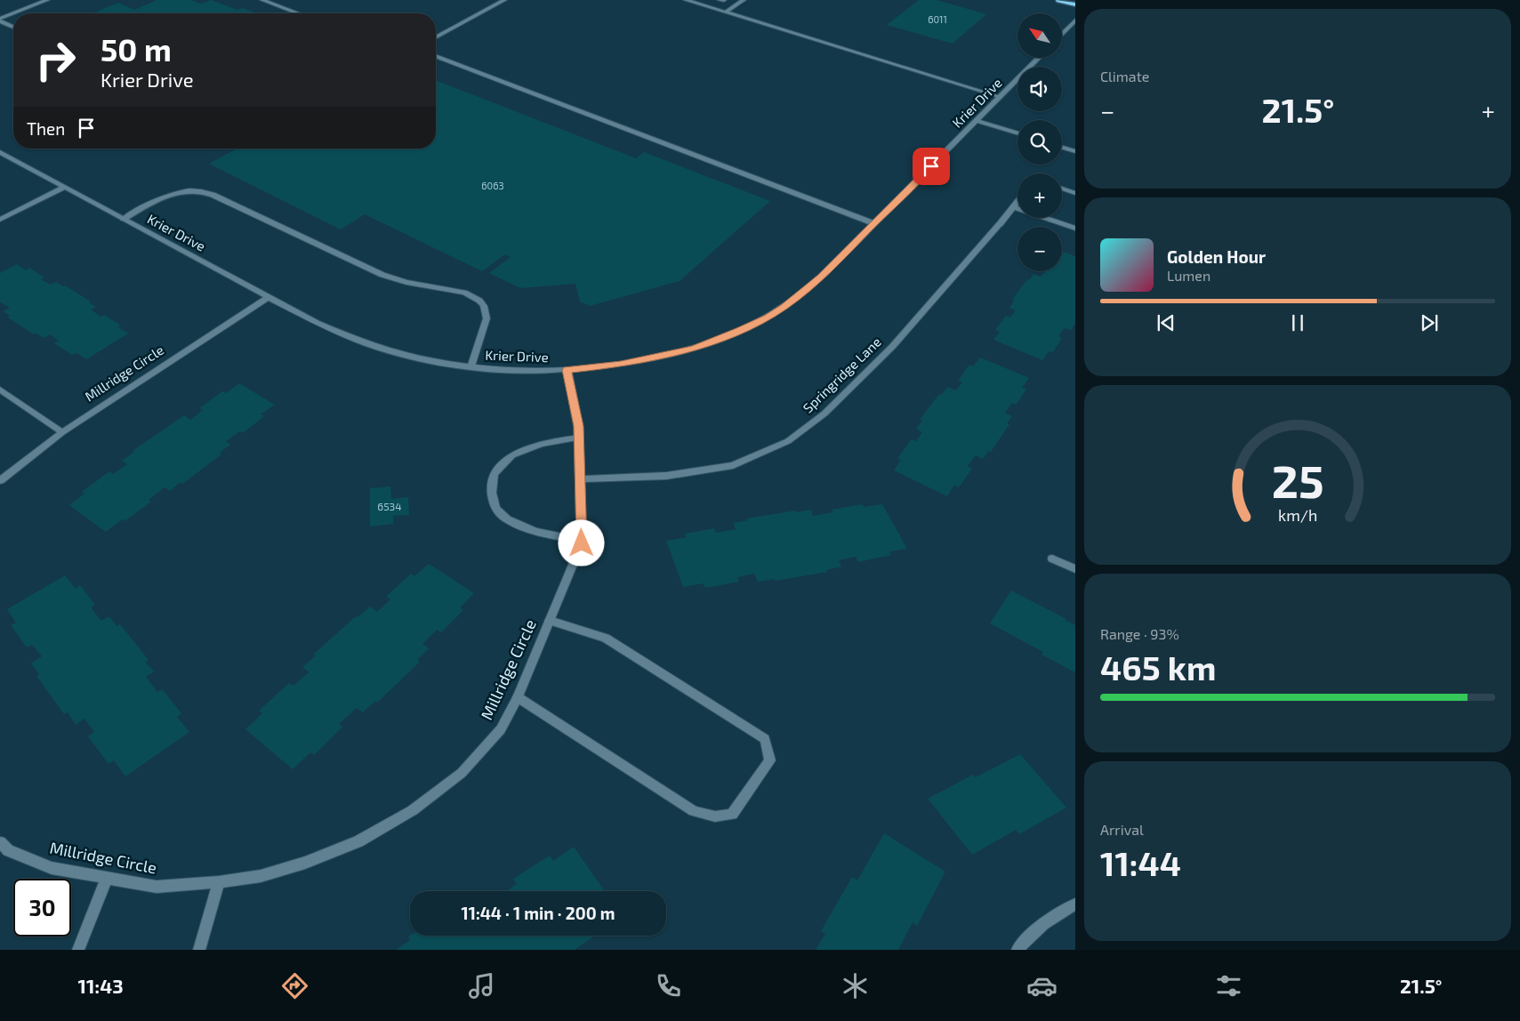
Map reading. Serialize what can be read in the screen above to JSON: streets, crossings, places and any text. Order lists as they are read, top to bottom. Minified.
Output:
{"streets":{"street":["Krier Drive","Millridge Circle","Springridge Lane"]},"crossings":[["Krier Drive","Millridge Circle"],["Millridge Circle","Springridge Lane"]],"house_numbers":["6011","6063","6534"],"north":"top left","page":{"tile":["Climate",["Range · 93%","465 km"],["Arrival","11:44"]],"map_buttons":["+","−"],"turn":["50 m","Krier Drive"],"heat":["−","21.5°","+"],"then":"Then","song":["Golden Hour","Lumen"],"limit":"30","trip":"11:44 · 1 min · 200 m","tabs":["11:43","21.5°"],"gauge":["25","km/h"]}}
